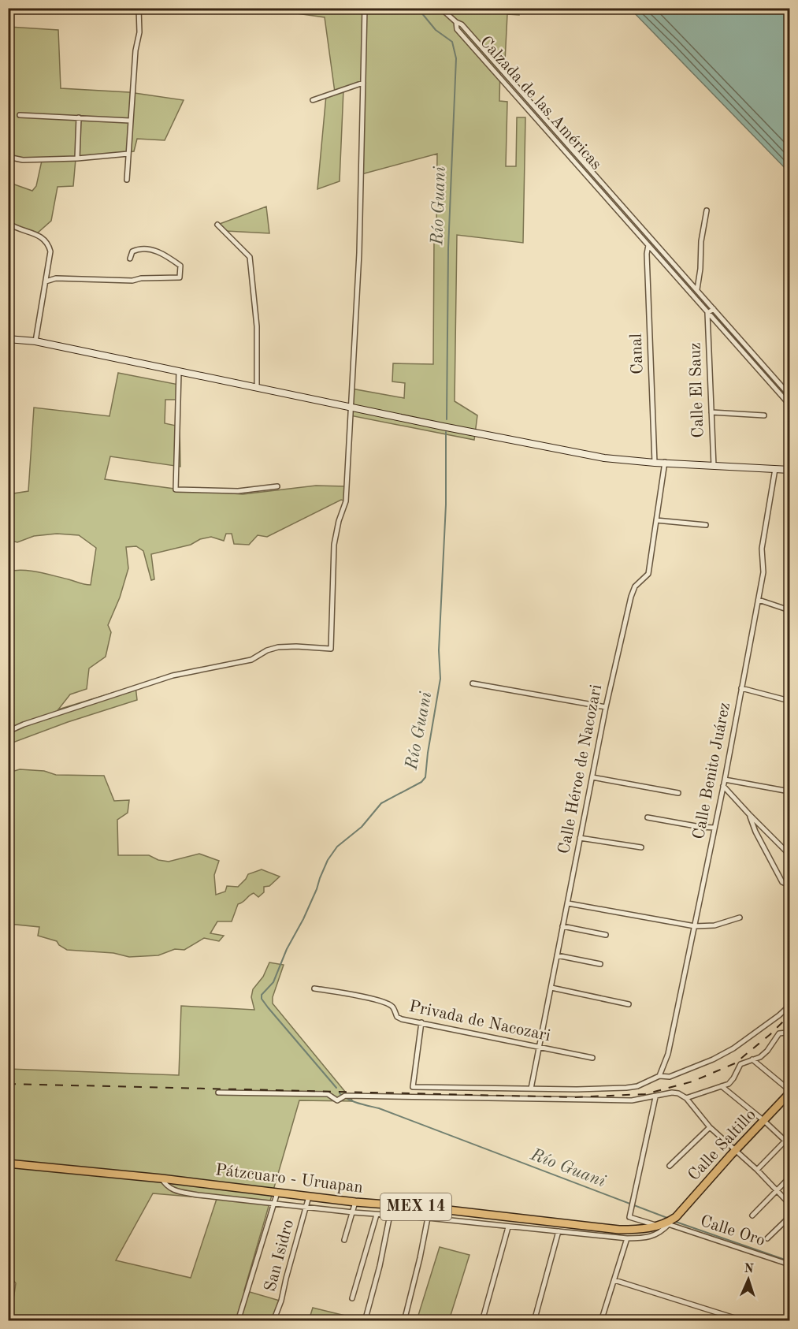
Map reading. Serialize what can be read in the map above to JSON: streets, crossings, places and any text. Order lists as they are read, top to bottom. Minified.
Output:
{"streets":{"main road":["Calle Saltillo","Pátzcuaro - Uruapan","MEX 14"],"street":["Calzada de las Américas","Canal","Calle El Sauz","Calle Héroe de Nacozari","Calle Benito Juárez","Privada de Nacozari","Calle Oro","San Isidro"]},"crossings":[["Calzada de las Américas","Canal"],["Calzada de las Américas","Calle El Sauz"],["Calle Héroe de Nacozari","Privada de Nacozari"],["Calle Saltillo","Pátzcuaro - Uruapan"],["Calle Saltillo","Calle Oro"],["Pátzcuaro - Uruapan","Calle Oro"],["Pátzcuaro - Uruapan","San Isidro"]],"water":["Río Guani"],"north":"top"}
